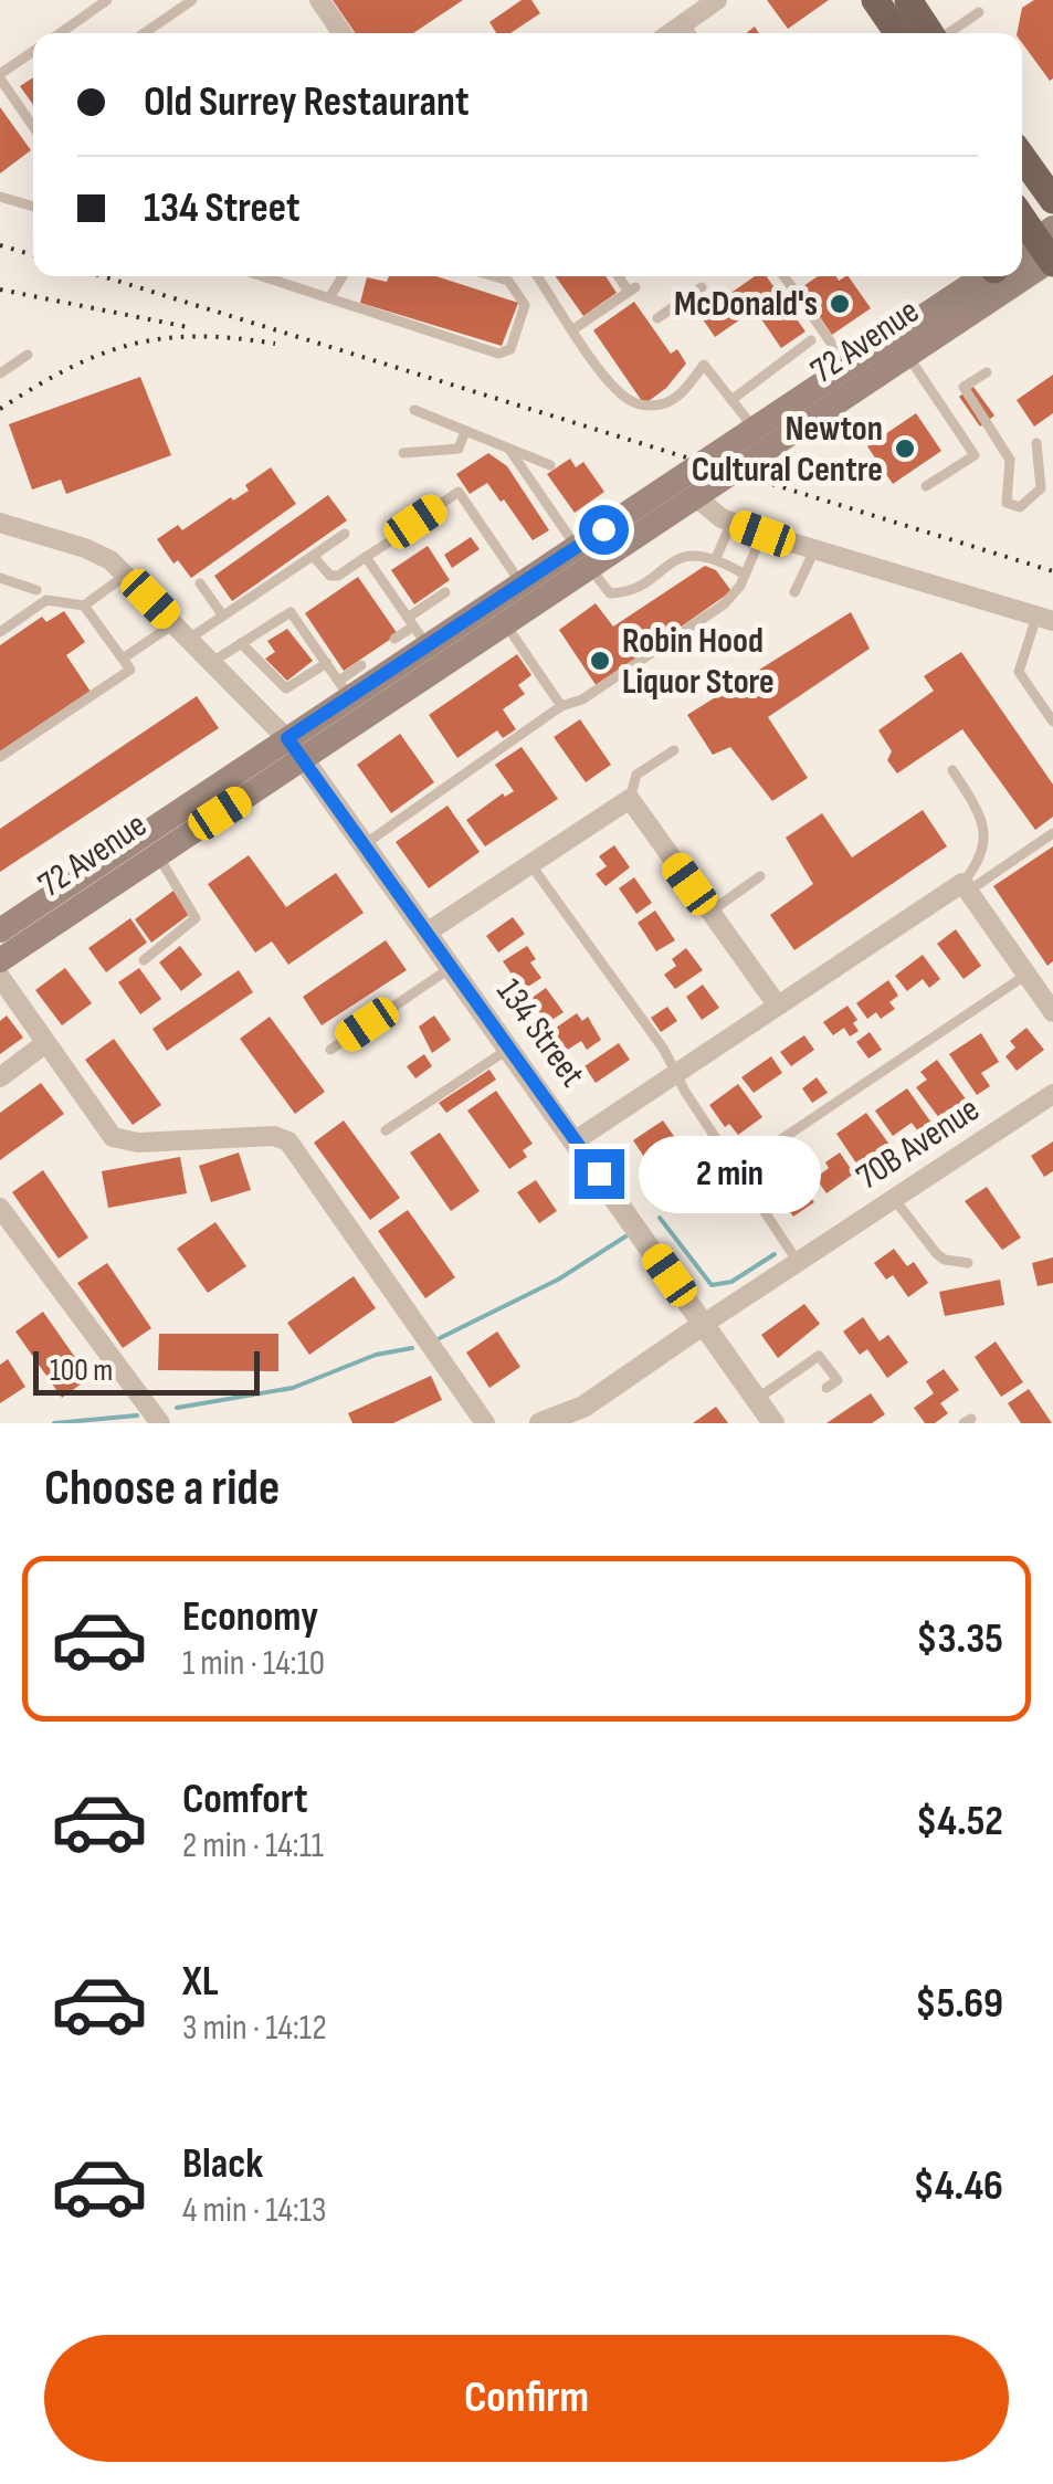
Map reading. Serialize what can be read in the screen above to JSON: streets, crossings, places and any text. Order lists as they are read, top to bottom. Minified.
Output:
{"streets":{"main road":["72 Avenue"],"street":["134 Street","70B Avenue"]},"crossings":[["72 Avenue","134 Street"],["134 Street","70B Avenue"]],"places":["McDonald's","Newton Cultural Centre","Robin Hood Liquor Store"],"scale_bar":"100 m","page":{"banner":["Old Surrey Restaurant","134 Street"],"bubble":"2 min","scale":"100 m","heading":"Choose a ride","list":[{"name":"Economy","note":"1 min · 14:10","value":"$3.35"},{"name":"Comfort","note":"2 min · 14:11","value":"$4.52"},{"name":"XL","note":"3 min · 14:12","value":"$5.69"},{"name":"Black","note":"4 min · 14:13","value":"$4.46"}],"buttons":"Confirm"}}
